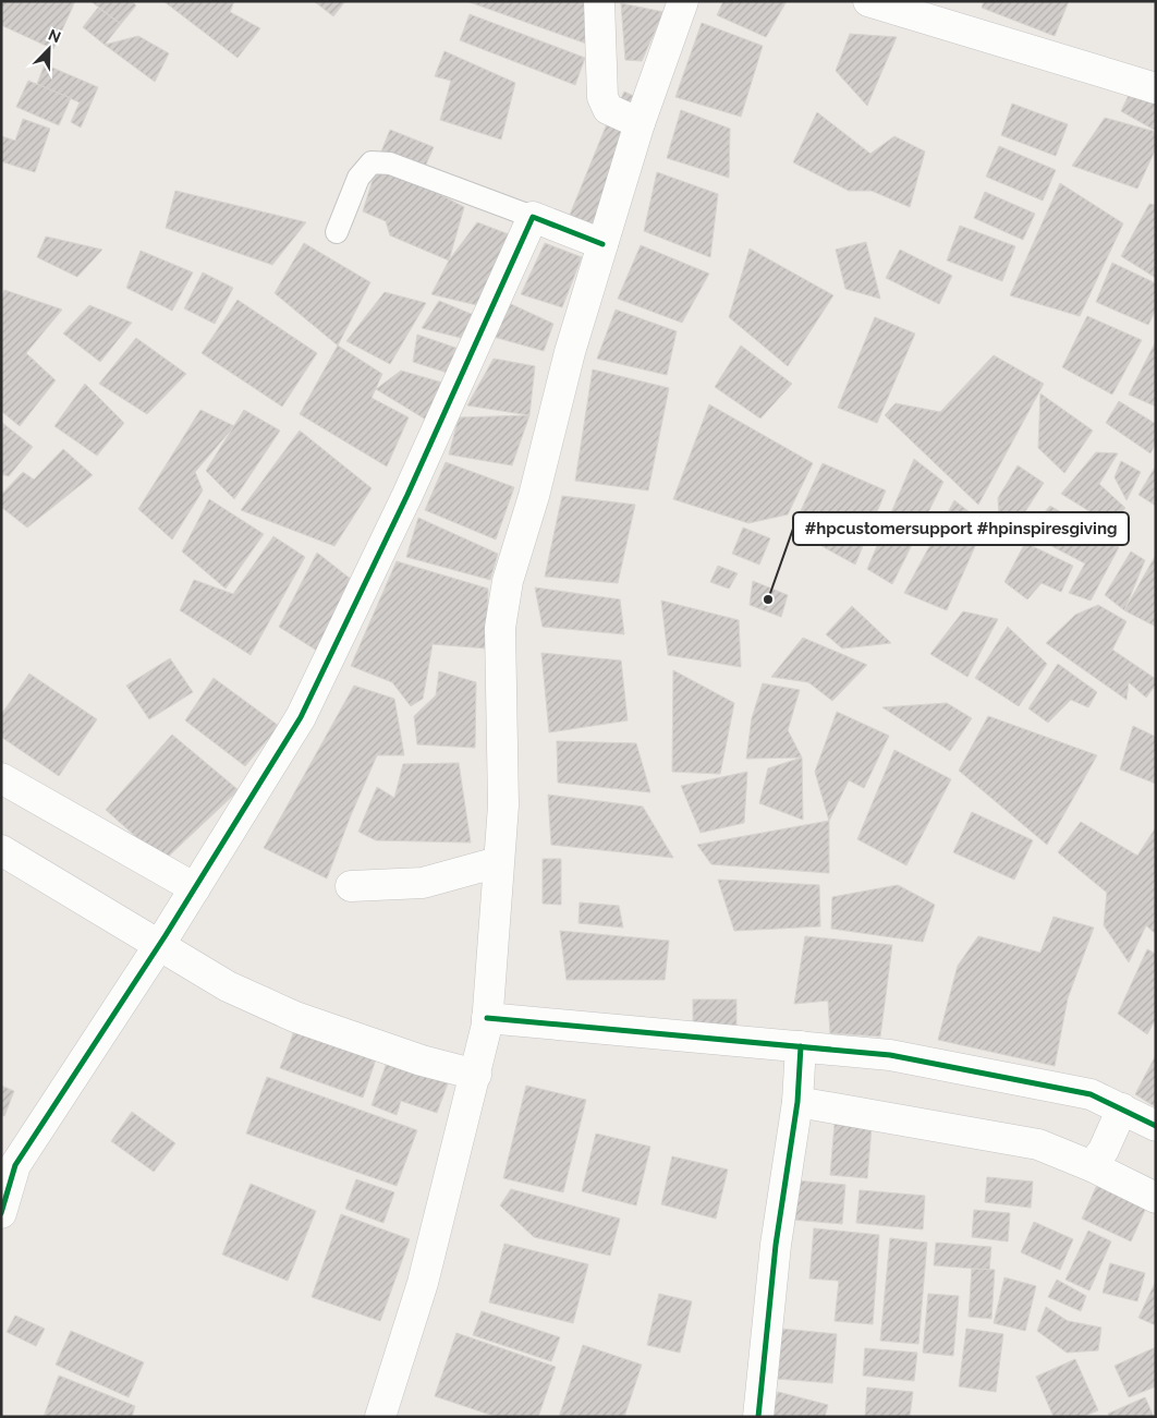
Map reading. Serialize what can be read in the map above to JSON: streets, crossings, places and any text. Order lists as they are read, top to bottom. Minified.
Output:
{"places":["#hpcustomersupport #hpinspiresgiving"],"north":"top right"}
